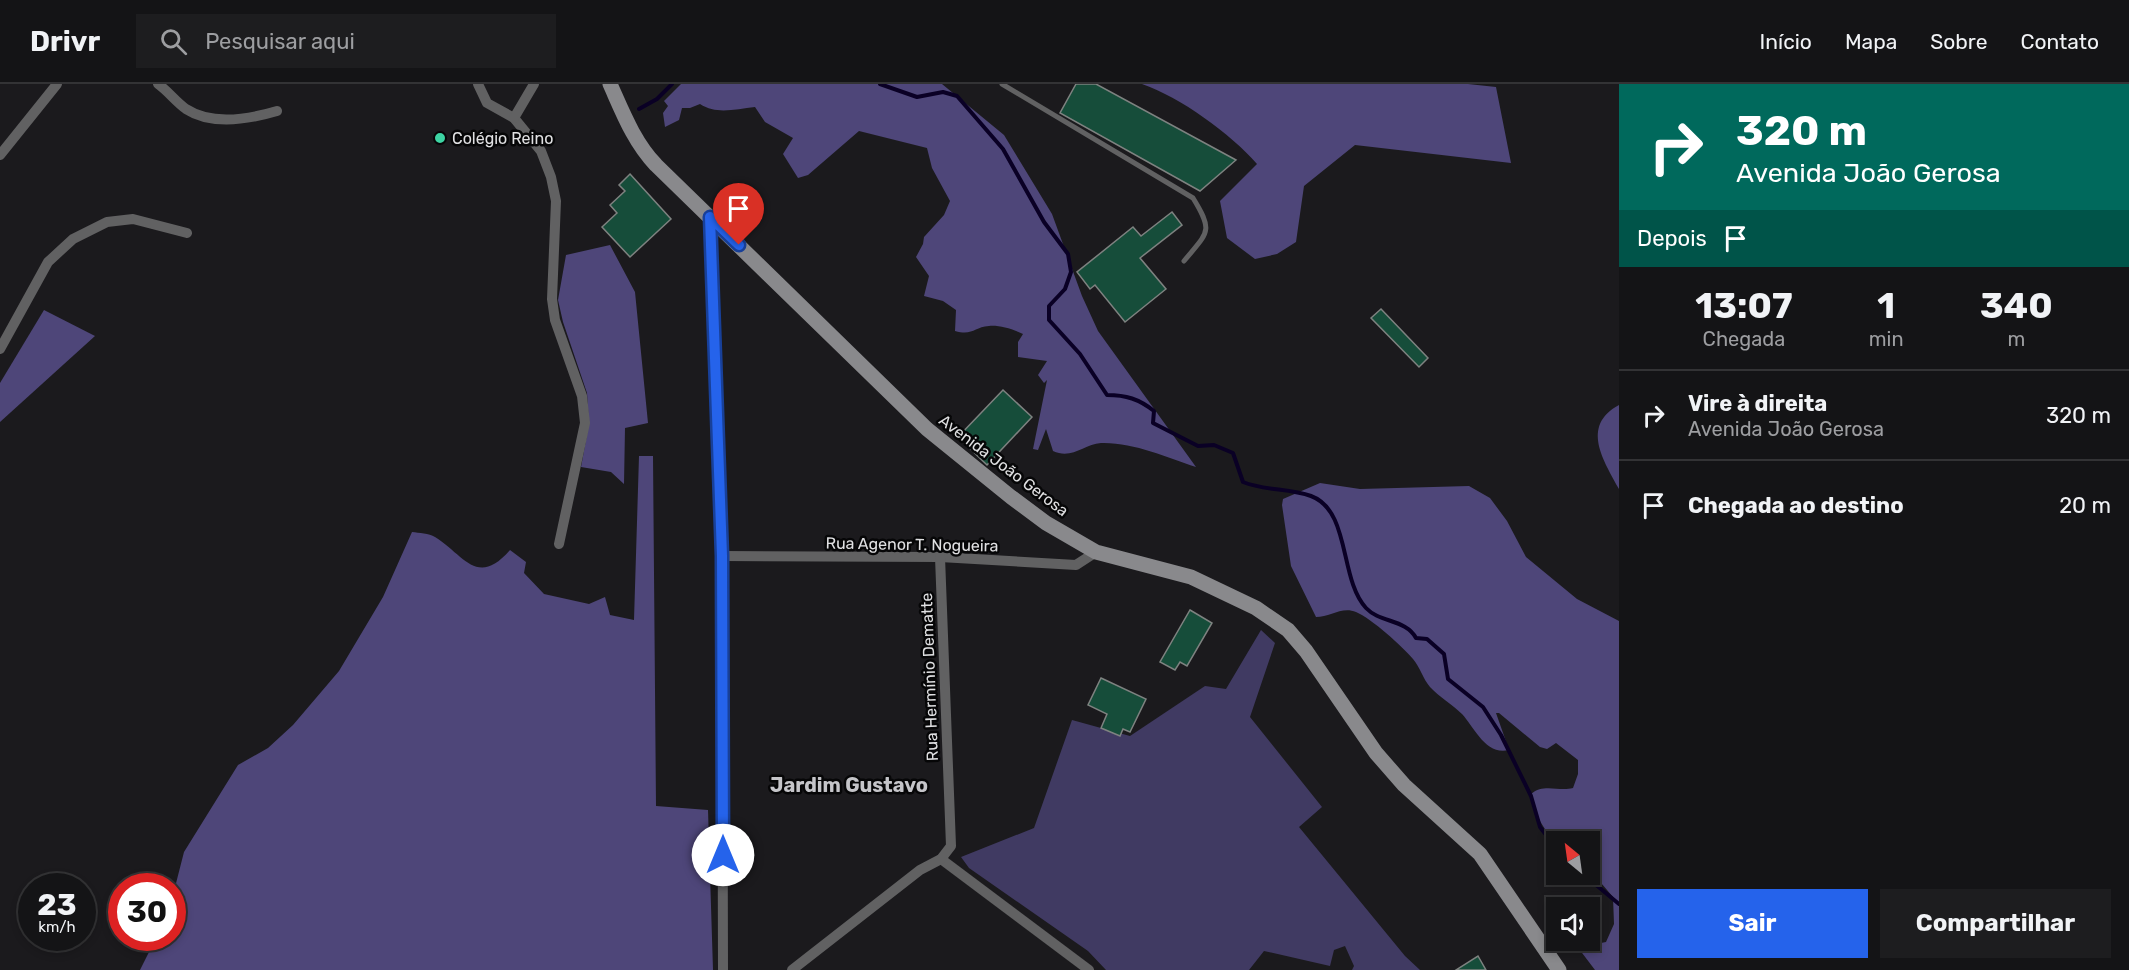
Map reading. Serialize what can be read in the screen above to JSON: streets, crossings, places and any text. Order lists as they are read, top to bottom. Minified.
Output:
{"streets":{"main road":["Avenida João Gerosa"],"street":["Rua Agenor T. Nogueira","Rua Hermínio Dematte"]},"crossings":[["Avenida João Gerosa","Rua Agenor T. Nogueira"],["Rua Agenor T. Nogueira","Rua Hermínio Dematte"]],"districts":["Jardim Gustavo"],"places":["Colégio Reino"],"north":"top left","page":{"header":"Drivr","search":"Pesquisar aqui","nav":["Início","Mapa","Sobre","Contato"],"turn":["320 m","Avenida João Gerosa"],"then":"Depois","eta":["13:07","Chegada","1","min","340","m"],"list":[{"name":"Vire à direita","note":"Avenida João Gerosa","value":"320 m"},{"name":"Chegada ao destino","value":"20 m"}],"speed":"23 km/h","limit":"30","buttons":["Sair","Compartilhar"]}}
